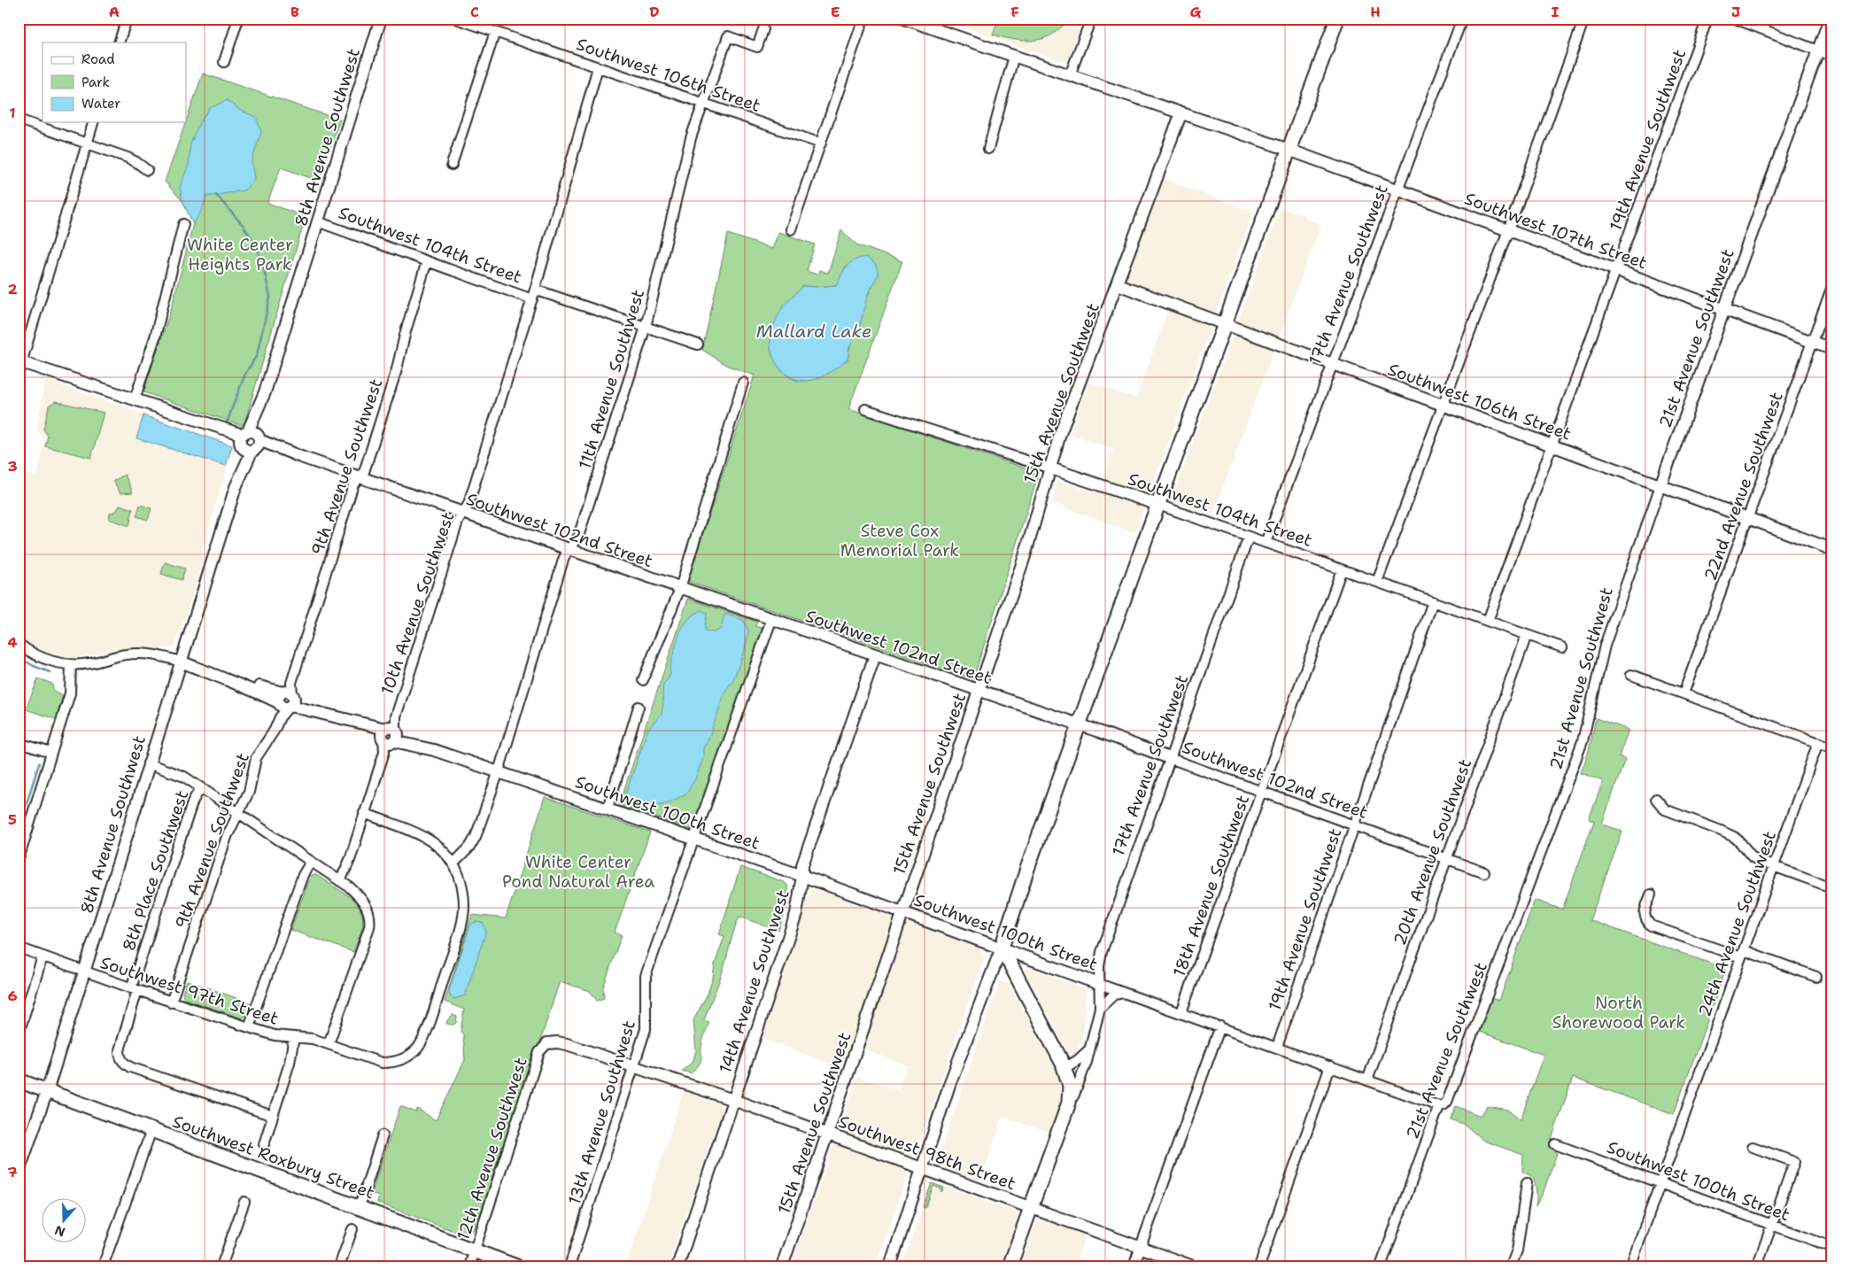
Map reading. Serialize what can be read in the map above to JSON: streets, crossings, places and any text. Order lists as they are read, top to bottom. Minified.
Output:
{"streets":{"main road":["17th Avenue Southwest","Southwest Roxbury Street"],"street":["Southwest 106th Street","8th Avenue Southwest","19th Avenue Southwest","Southwest 107th Street","Southwest 104th Street","21st Avenue Southwest","11th Avenue Southwest","15th Avenue Southwest","9th Avenue Southwest","22nd Avenue Southwest","Southwest 102nd Street","10th Avenue Southwest","Southwest 100th Street","20th Avenue Southwest","8th Place Southwest","18th Avenue Southwest","24th Avenue Southwest","14th Avenue Southwest","Southwest 97th Street","13th Avenue Southwest","12th Avenue Southwest","Southwest 98th Street"]},"crossings":[["Southwest 106th Street","19th Avenue Southwest"],["Southwest 106th Street","17th Avenue Southwest"],["Southwest 106th Street","21st Avenue Southwest"],["Southwest 106th Street","11th Avenue Southwest"],["Southwest 106th Street","15th Avenue Southwest"],["Southwest 106th Street","22nd Avenue Southwest"],["Southwest 106th Street","10th Avenue Southwest"],["8th Avenue Southwest","Southwest 104th Street"],["8th Avenue Southwest","Southwest 102nd Street"],["8th Avenue Southwest","Southwest 100th Street"],["8th Avenue Southwest","Southwest 97th Street"],["8th Avenue Southwest","Southwest Roxbury Street"],["19th Avenue Southwest","Southwest 107th Street"],["19th Avenue Southwest","Southwest 104th Street"],["19th Avenue Southwest","Southwest 102nd Street"],["19th Avenue Southwest","Southwest 100th Street"],["Southwest 107th Street","17th Avenue Southwest"],["Southwest 107th Street","21st Avenue Southwest"],["Southwest 107th Street","15th Avenue Southwest"],["Southwest 107th Street","22nd Avenue Southwest"],["Southwest 104th Street","17th Avenue Southwest"],["Southwest 104th Street","11th Avenue Southwest"],["Southwest 104th Street","15th Avenue Southwest"],["Southwest 104th Street","9th Avenue Southwest"],["Southwest 104th Street","10th Avenue Southwest"],["Southwest 104th Street","20th Avenue Southwest"],["Southwest 104th Street","18th Avenue Southwest"],["17th Avenue Southwest","Southwest 102nd Street"],["17th Avenue Southwest","Southwest 100th Street"],["17th Avenue Southwest","Southwest 98th Street"],["21st Avenue Southwest","Southwest 100th Street"],["11th Avenue Southwest","Southwest 102nd Street"],["11th Avenue Southwest","Southwest 100th Street"],["11th Avenue Southwest","Southwest 97th Street"],["15th Avenue Southwest","Southwest 102nd Street"],["15th Avenue Southwest","Southwest 100th Street"],["15th Avenue Southwest","Southwest 98th Street"],["9th Avenue Southwest","Southwest 102nd Street"],["9th Avenue Southwest","Southwest 100th Street"],["9th Avenue Southwest","Southwest 97th Street"],["Southwest 102nd Street","10th Avenue Southwest"],["Southwest 102nd Street","20th Avenue Southwest"],["Southwest 102nd Street","18th Avenue Southwest"],["Southwest 102nd Street","14th Avenue Southwest"],["Southwest 102nd Street","13th Avenue Southwest"],["10th Avenue Southwest","Southwest 100th Street"],["Southwest 100th Street","20th Avenue Southwest"],["Southwest 100th Street","18th Avenue Southwest"],["Southwest 100th Street","24th Avenue Southwest"],["Southwest 100th Street","14th Avenue Southwest"],["Southwest 100th Street","13th Avenue Southwest"],["8th Place Southwest","Southwest 97th Street"],["14th Avenue Southwest","Southwest 98th Street"],["13th Avenue Southwest","Southwest 98th Street"],["12th Avenue Southwest","Southwest 98th Street"],["12th Avenue Southwest","Southwest Roxbury Street"]],"water":["Mallard Lake"],"parks":["White Center Heights Park","Steve Cox Memorial Park","White Center Pond Natural Area","North Shorewood Park"],"legend":["Road","Park","Water"],"north":"bottom","grid":{"columns":["A","B","C","D","E","F","G","H","I","J"],"rows":["1","2","3","4","5","6","7"]}}
